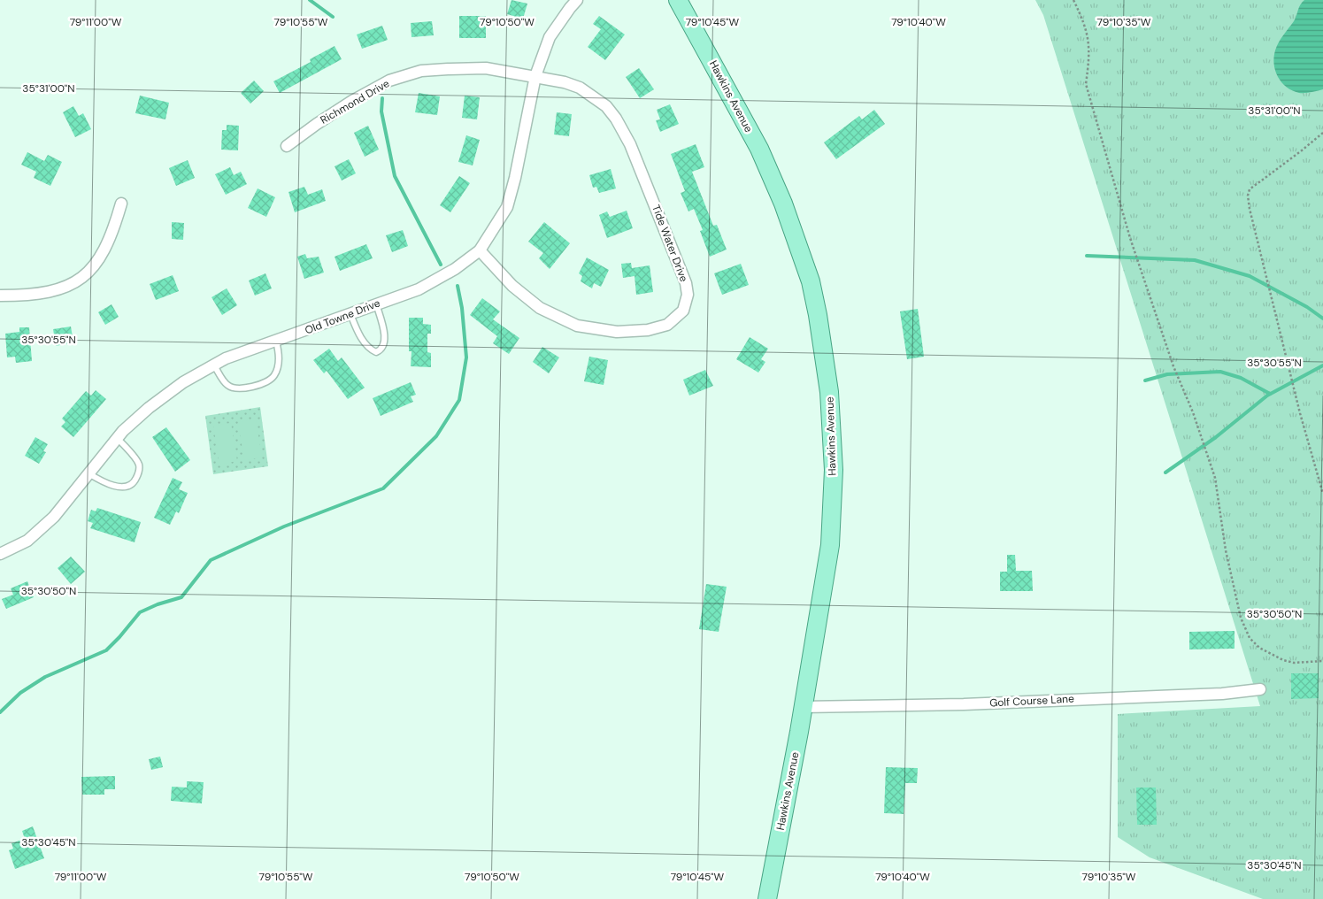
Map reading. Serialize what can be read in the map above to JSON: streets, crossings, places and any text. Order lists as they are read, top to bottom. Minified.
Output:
{"streets":{"main road":["Hawkins Avenue"],"street":["Richmond Drive","Tide Water Drive","Old Towne Drive","Golf Course Lane"]},"crossings":[["Hawkins Avenue","Golf Course Lane"],["Richmond Drive","Tide Water Drive"],["Richmond Drive","Old Towne Drive"],["Tide Water Drive","Old Towne Drive"]],"coordinates":["79°11'00\"W","79°10'55\"W","79°10'50\"W","79°10'45\"W","79°10'40\"W","79°10'35\"W","35°31'00\"N","35°30'55\"N","35°30'50\"N","35°30'45\"N"]}
